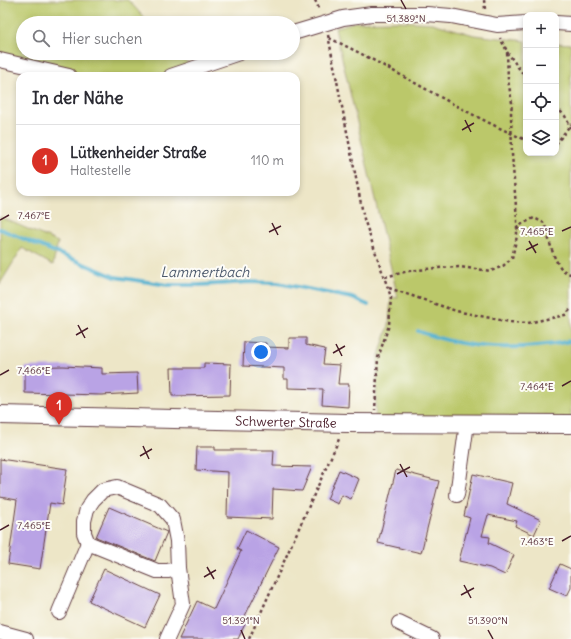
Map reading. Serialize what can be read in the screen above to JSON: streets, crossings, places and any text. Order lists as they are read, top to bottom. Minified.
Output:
{"streets":{"main road":["Schwerter Straße"]},"water":["Lammertbach"],"page":{"map_buttons":["+","−"],"search":"Hier suchen","heading":"In der Nähe","list":[{"mark":"1","name":"Lütkenheider Straße","note":"Haltestelle","value":"110 m"}],"pins":"1"},"coordinates":["51.389°N","7.467°E","7.465°E","7.466°E","7.464°E","7.463°E","51.391°N","51.390°N"]}
